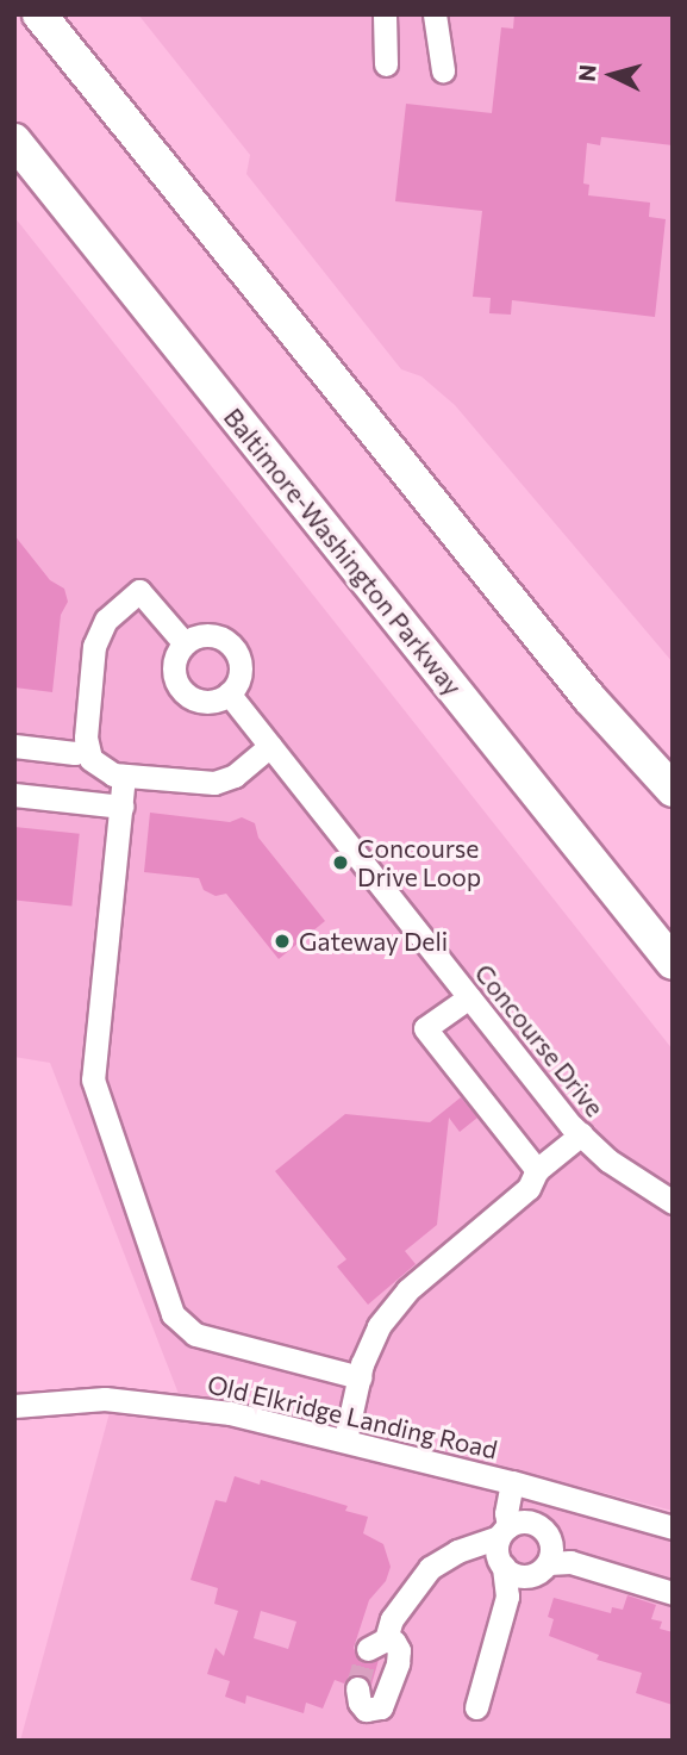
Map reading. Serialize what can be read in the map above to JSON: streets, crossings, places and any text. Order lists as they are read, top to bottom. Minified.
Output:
{"streets":{"highway":["Baltimore-Washington Parkway"],"street":["Concourse Drive","Old Elkridge Landing Road"]},"places":["Concourse Drive Loop","Gateway Deli"],"north":"left"}
